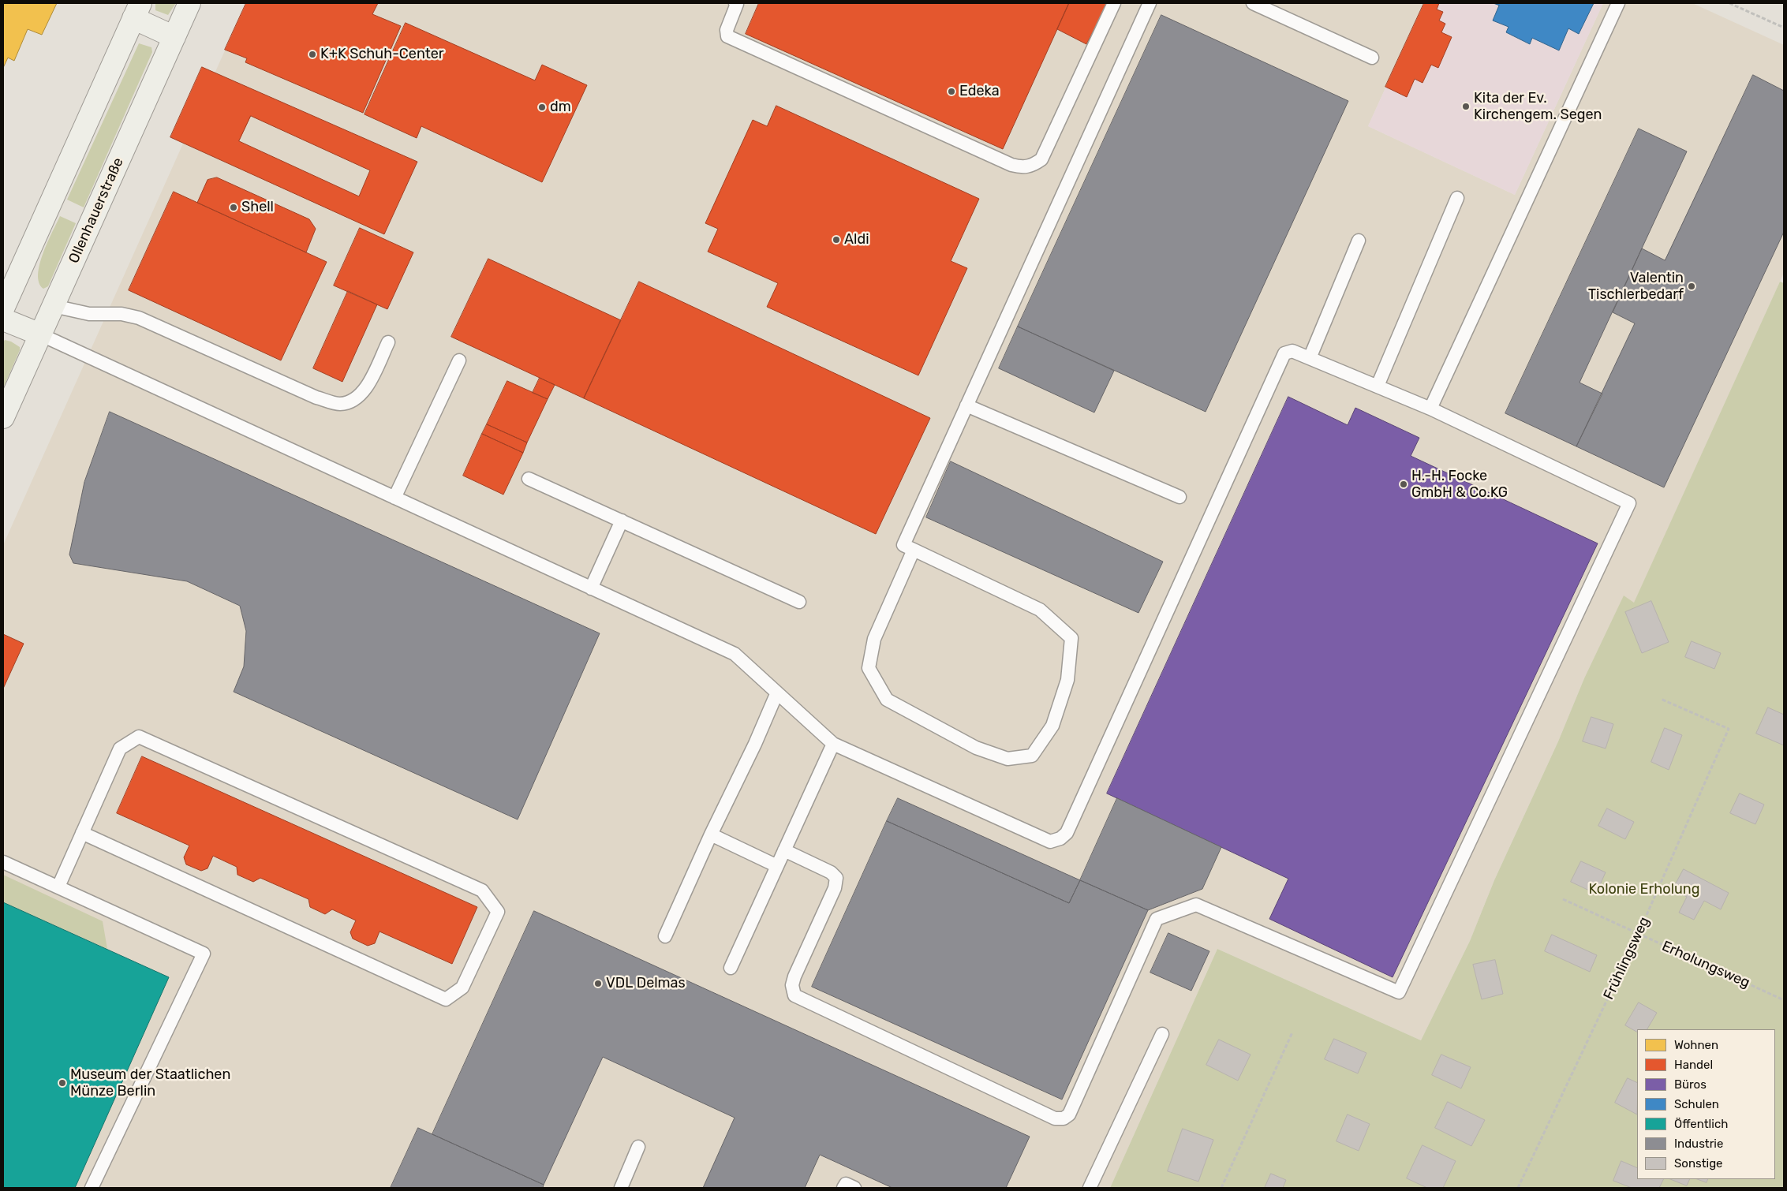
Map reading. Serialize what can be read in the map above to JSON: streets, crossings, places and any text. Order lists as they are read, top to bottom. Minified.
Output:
{"streets":{"main road":["Ollenhauerstraße"],"path":["Frühlingsweg","Erholungsweg"]},"crossings":[["Frühlingsweg","Erholungsweg"]],"parks":["Kolonie Erholung"],"places":["K+K Schuh-Center","Edeka","Kita der Ev. Kirchengem. Segen","dm","Shell","Aldi","Valentin Tischlerbedarf","H.-H. Focke GmbH & Co.KG","VDL Delmas","Museum der Staatlichen Münze Berlin"],"legend":["Wohnen","Handel","Büros","Schulen","Öffentlich","Industrie","Sonstige"]}
